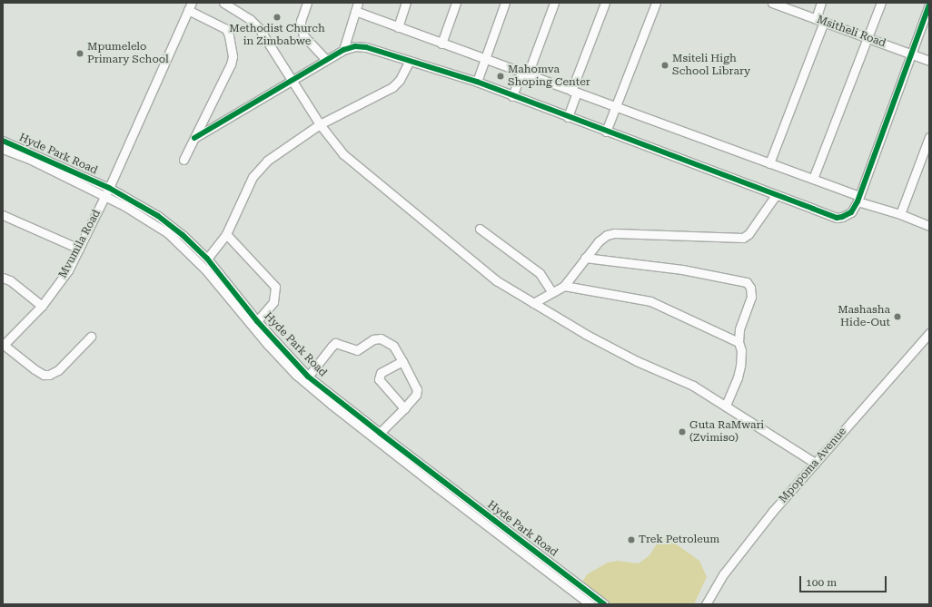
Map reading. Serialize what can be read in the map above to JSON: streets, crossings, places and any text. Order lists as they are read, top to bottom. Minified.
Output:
{"streets":{"street":["Msitheli Road","Hyde Park Road","Mvumila Road","Mpopoma Avenue"]},"crossings":[["Hyde Park Road","Mvumila Road"]],"places":["Methodist Church in Zimbabwe","Mpumelelo Primary School","Msiteli High School Library","Mahomva Shoping Center","Mashasha Hide-Out","Guta RaMwari (Zvimiso)","Trek Petroleum"],"scale_bar":"100 m"}
